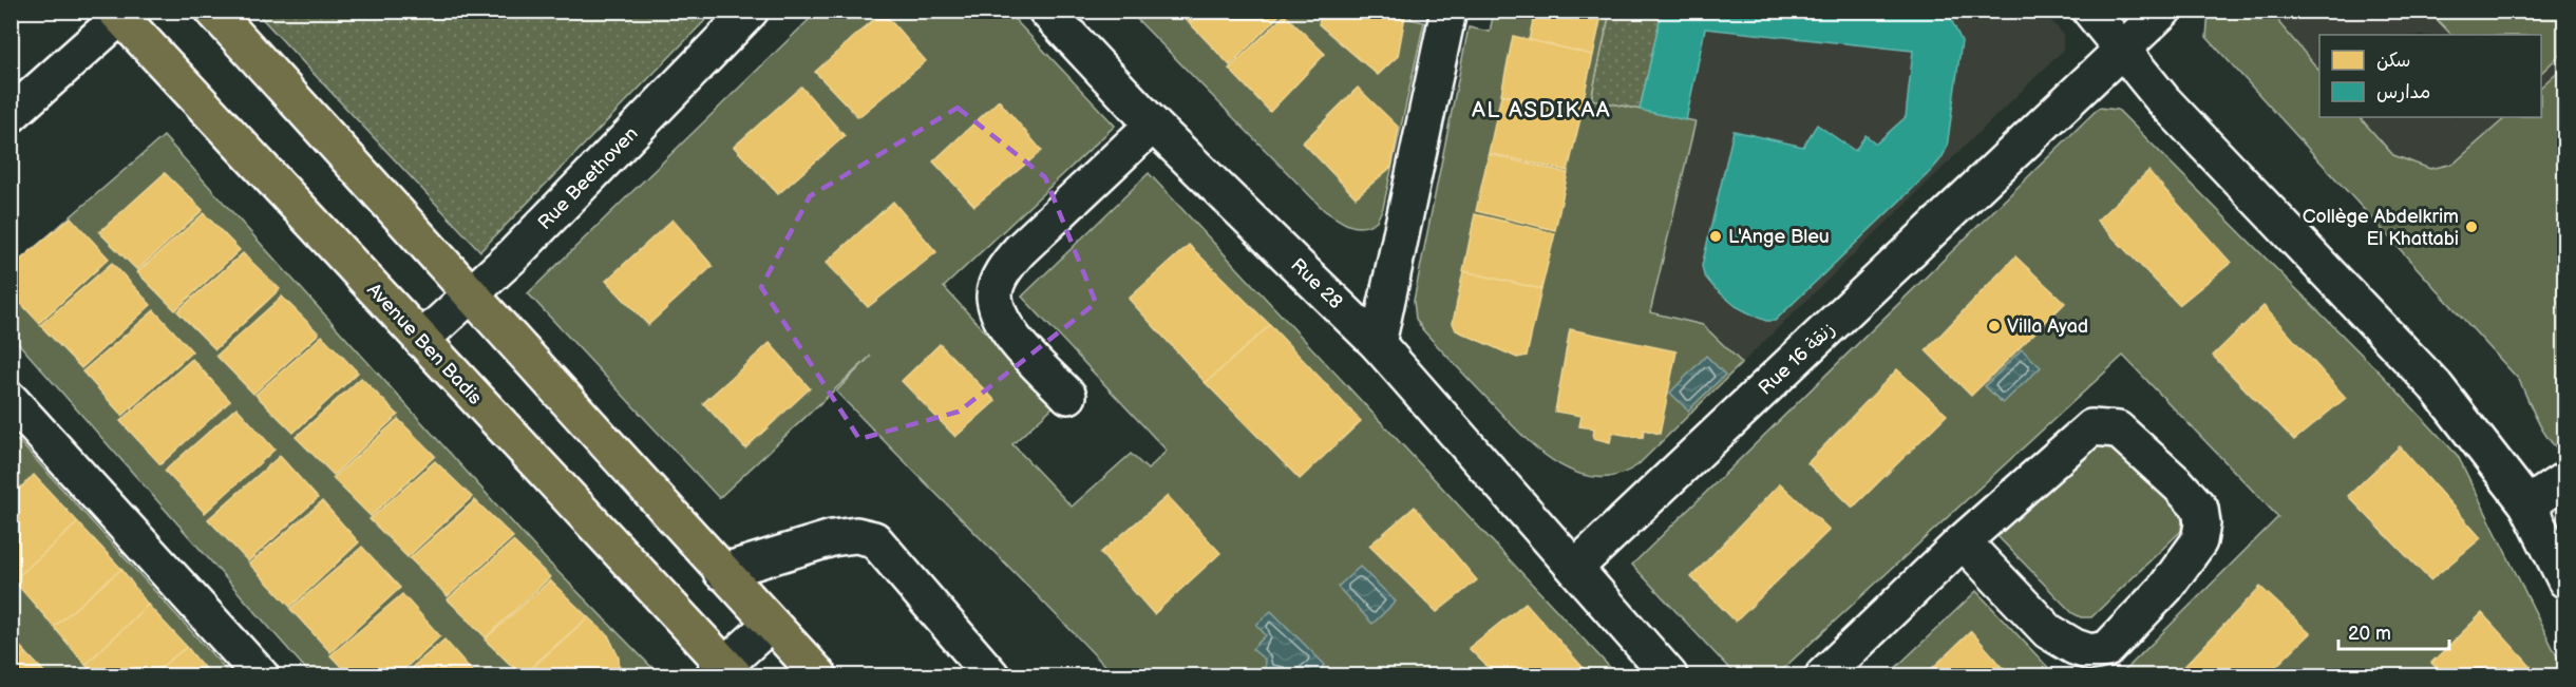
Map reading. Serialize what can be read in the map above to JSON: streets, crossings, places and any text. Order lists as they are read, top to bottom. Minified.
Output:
{"streets":{"main road":["Avenue Ben Badis"],"street":["Rue Beethoven","Rue 28","Rue 16 زنقة"]},"crossings":[["Rue Beethoven","Avenue Ben Badis"],["Rue 28","Rue 16 زنقة"]],"districts":["AL ASDIKAA"],"places":["Collège Abdelkrim El Khattabi","L'Ange Bleu","Villa Ayad"],"legend":["سكن","مدارس"],"scale_bar":"20 m"}
